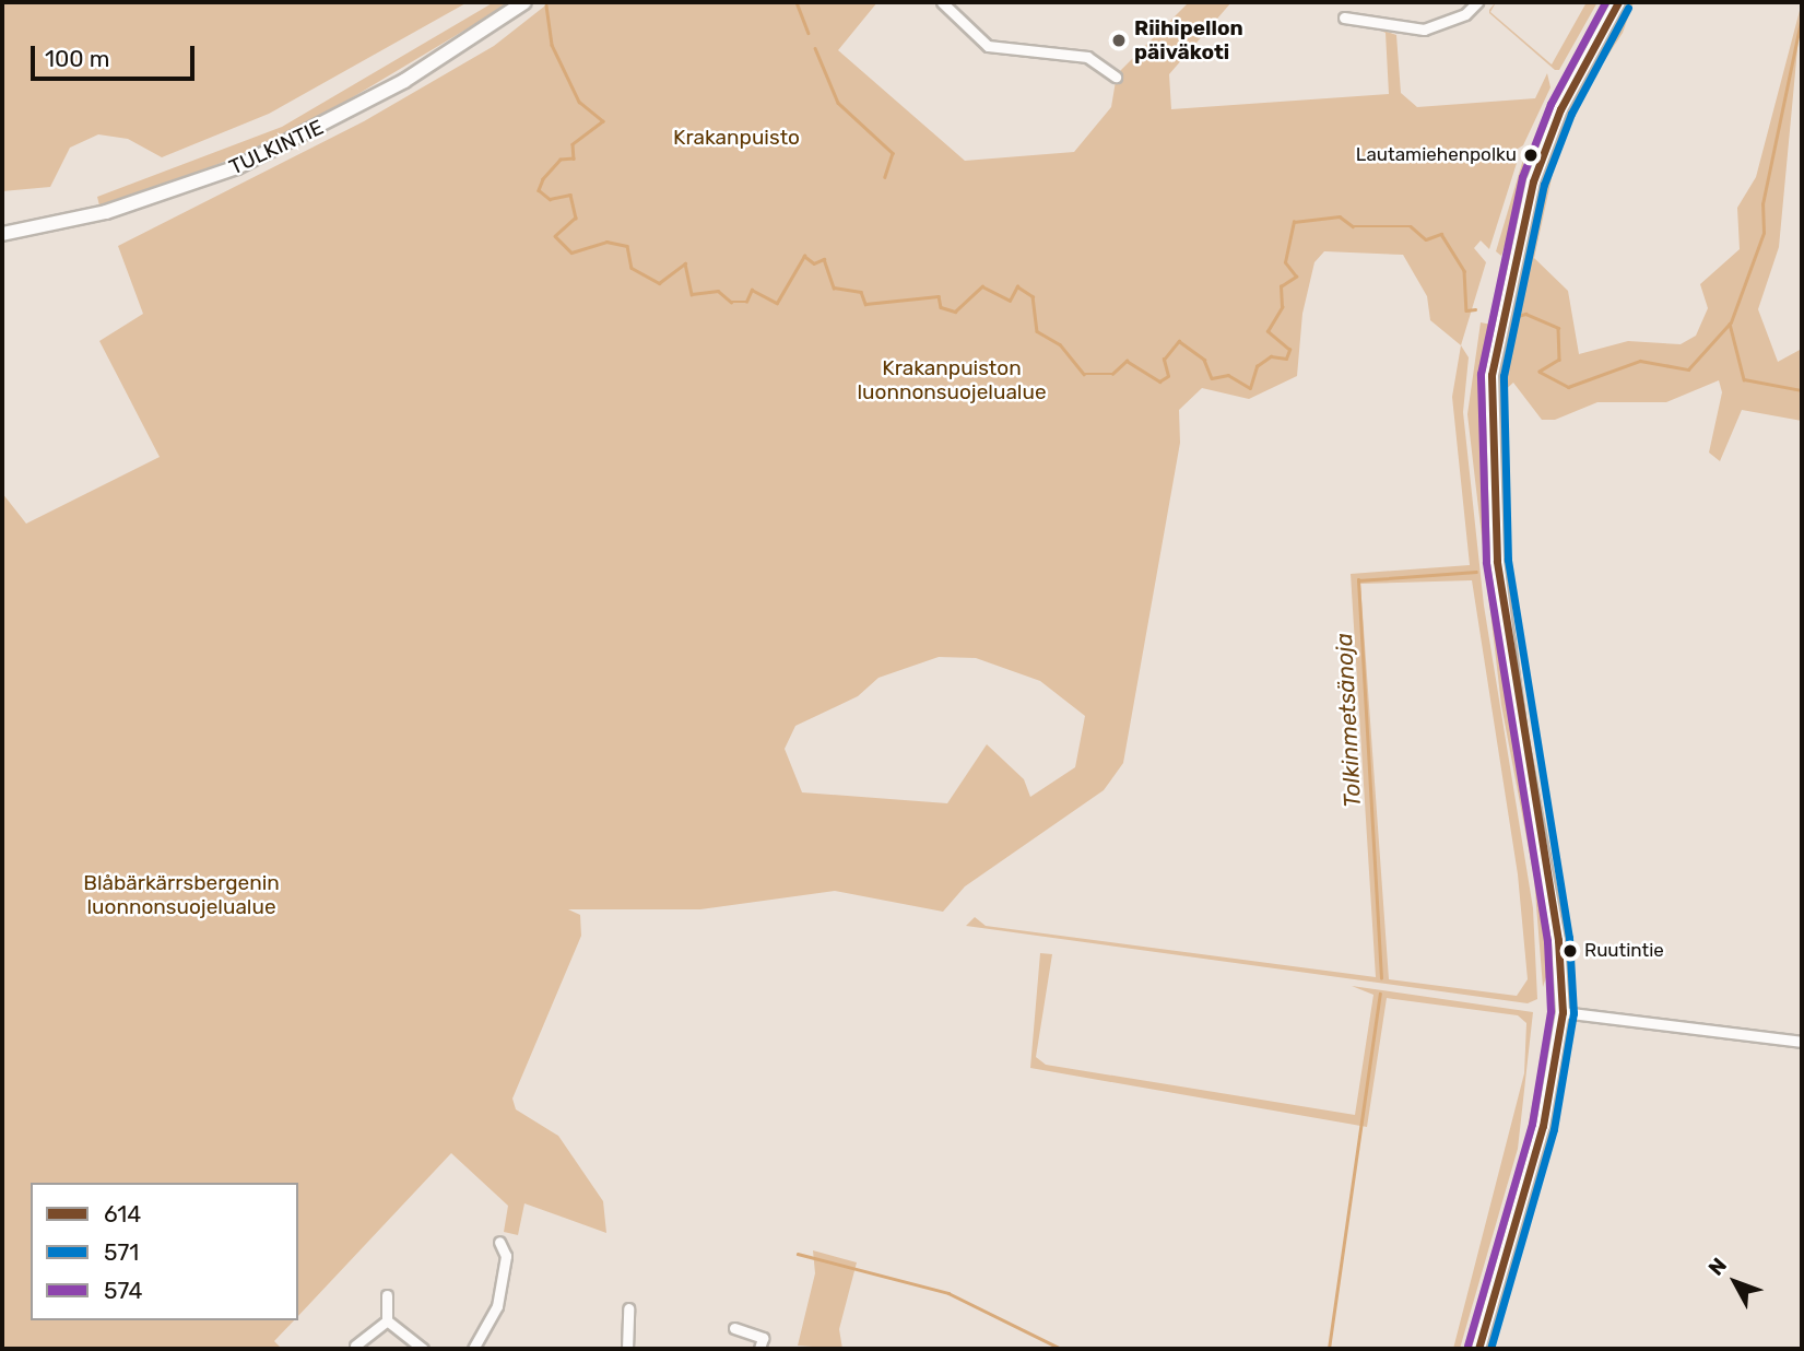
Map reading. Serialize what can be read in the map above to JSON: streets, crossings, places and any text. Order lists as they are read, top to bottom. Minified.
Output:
{"streets":{"main road":["TULKINTIE"]},"water":["Tolkinmetsänoja"],"parks":["Krakanpuisto","Krakanpuiston luonnonsuojelualue","Blåbärkärrsbergenin luonnonsuojelualue"],"places":["Riihipellon päiväkoti","Lautamiehenpolku","Ruutintie"],"lines":["transit line 614","transit line 574","transit line 571"],"legend":["614","571","574"],"scale_bar":"100 m","north":"top left"}
